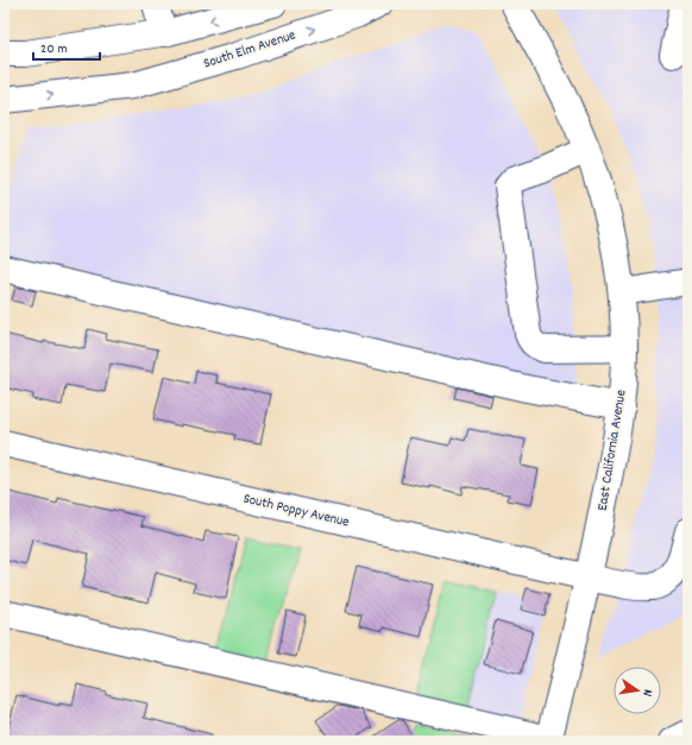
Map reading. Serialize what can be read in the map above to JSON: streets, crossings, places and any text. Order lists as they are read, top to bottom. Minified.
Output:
{"streets":{"street":["South Elm Avenue","East California Avenue","South Poppy Avenue"]},"crossings":[["East California Avenue","South Poppy Avenue"]],"scale_bar":"20 m","north":"right"}
